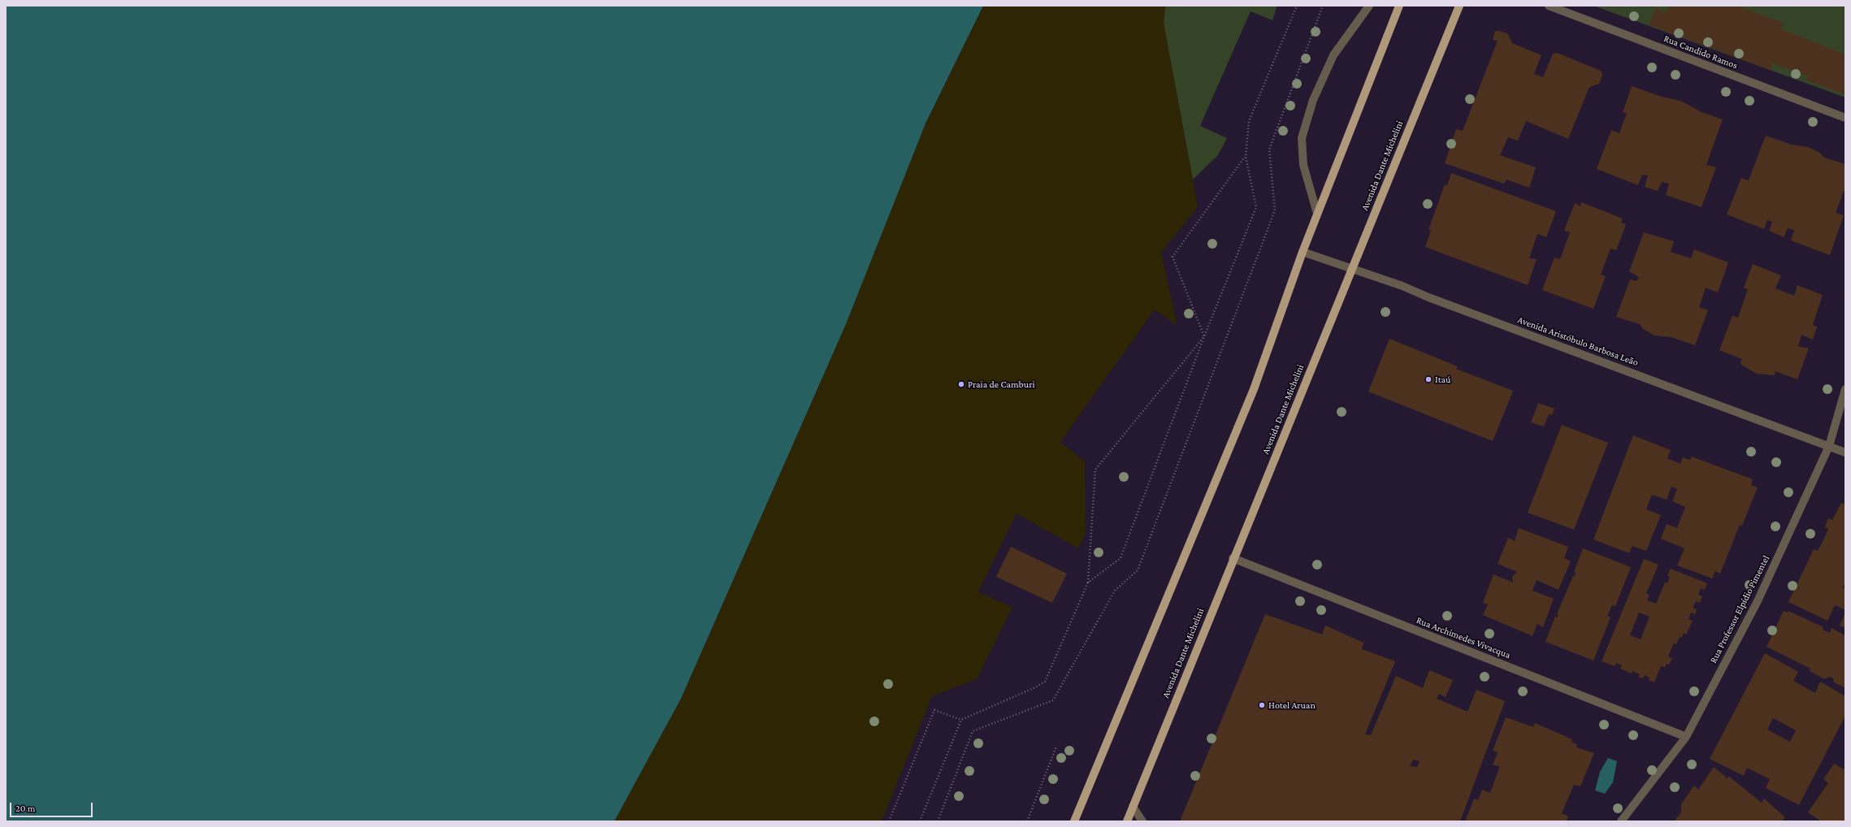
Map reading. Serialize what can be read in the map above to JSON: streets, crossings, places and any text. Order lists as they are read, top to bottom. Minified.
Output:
{"streets":{"main road":["Avenida Dante Michelini"],"street":["Rua Candido Ramos","Avenida Aristóbulo Barbosa Leão","Rua Professor Elpídio Pimentel","Rua Archimedes Vivacqua"]},"crossings":[["Avenida Dante Michelini","Avenida Aristóbulo Barbosa Leão"],["Avenida Dante Michelini","Rua Archimedes Vivacqua"],["Avenida Aristóbulo Barbosa Leão","Rua Professor Elpídio Pimentel"],["Rua Professor Elpídio Pimentel","Rua Archimedes Vivacqua"]],"places":["Itaú","Praia de Camburi","Hotel Aruan"],"scale_bar":"20 m"}
